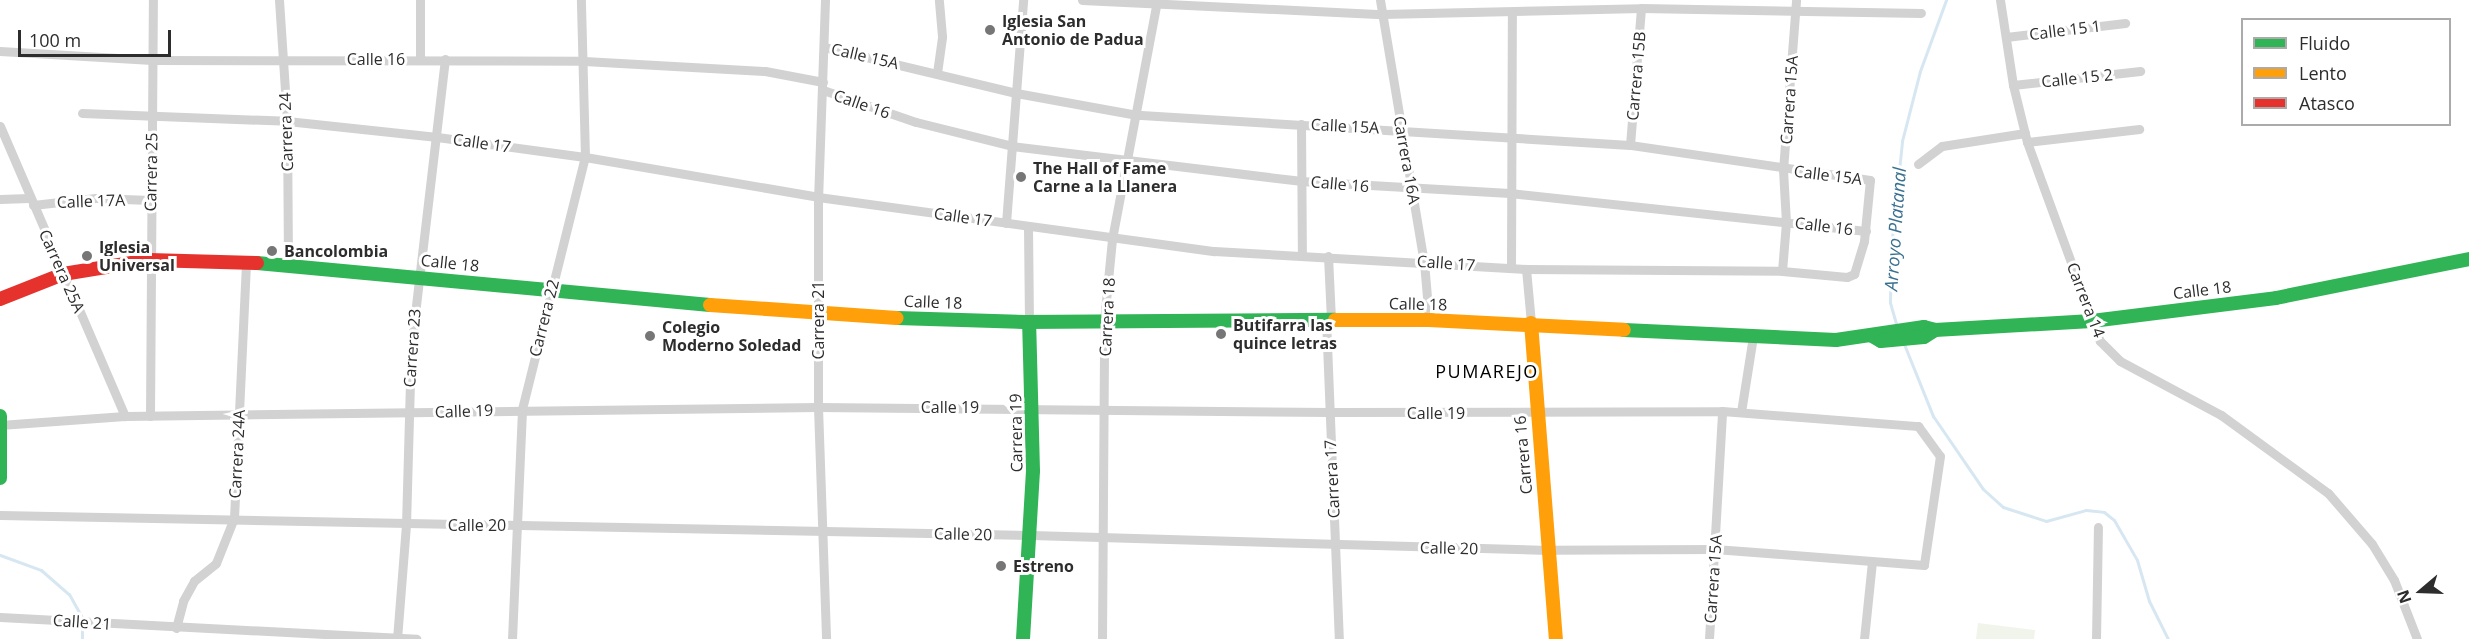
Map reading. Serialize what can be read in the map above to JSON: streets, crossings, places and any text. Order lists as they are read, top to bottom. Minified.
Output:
{"streets":{"main road":["Calle 18","Carrera 19","Carrera 16"],"street":["Calle 15 1","Calle 15A","Calle 16","Carrera 15B","Calle 15 2","Carrera 15A","Carrera 24","Calle 17","Carrera 16A","Carrera 25","Calle 17A","Carrera 25A","Carrera 14","Carrera 18","Carrera 22","Carrera 21","Carrera 23","Calle 19","Carrera 24A","Carrera 17","Calle 20","Calle 21"]},"crossings":[["Calle 15 1","Carrera 14"],["Calle 15A","Calle 16"],["Calle 15A","Carrera 15B"],["Calle 15A","Carrera 15A"],["Calle 15A","Calle 17"],["Calle 15A","Carrera 16A"],["Calle 15A","Carrera 18"],["Calle 15A","Carrera 21"],["Calle 16","Carrera 15A"],["Calle 16","Carrera 24"],["Calle 16","Calle 17"],["Calle 16","Carrera 16A"],["Calle 16","Carrera 25"],["Calle 16","Carrera 18"],["Calle 16","Carrera 22"],["Calle 16","Carrera 21"],["Calle 16","Carrera 23"],["Calle 15 2","Carrera 14"],["Carrera 15A","Calle 17"],["Carrera 15A","Calle 19"],["Carrera 15A","Calle 20"],["Carrera 24","Calle 17"],["Carrera 24","Calle 18"],["Calle 17","Carrera 16A"],["Calle 17","Carrera 25"],["Calle 17","Carrera 18"],["Calle 17","Carrera 22"],["Calle 17","Carrera 21"],["Calle 17","Carrera 23"],["Calle 17","Carrera 19"],["Calle 17","Carrera 16"],["Calle 17","Carrera 17"],["Carrera 16A","Calle 18"],["Carrera 25","Calle 17A"],["Carrera 25","Calle 18"],["Carrera 25","Calle 19"],["Calle 17A","Carrera 25A"],["Calle 18","Carrera 25A"],["Calle 18","Carrera 14"],["Calle 18","Carrera 18"],["Calle 18","Carrera 22"],["Calle 18","Carrera 21"],["Calle 18","Carrera 23"],["Calle 18","Carrera 19"],["Calle 18","Carrera 24A"],["Calle 18","Carrera 16"],["Calle 18","Carrera 17"],["Carrera 25A","Calle 19"],["Carrera 18","Calle 19"],["Carrera 18","Calle 20"],["Carrera 22","Calle 19"],["Carrera 22","Calle 20"],["Carrera 21","Calle 19"],["Carrera 21","Calle 20"],["Carrera 23","Calle 19"],["Carrera 23","Calle 20"],["Carrera 23","Calle 21"],["Calle 19","Carrera 19"],["Calle 19","Carrera 24A"],["Calle 19","Carrera 16"],["Calle 19","Carrera 17"],["Calle 19","Calle 20"],["Carrera 19","Calle 20"],["Carrera 24A","Calle 20"],["Carrera 24A","Calle 21"],["Carrera 16","Calle 20"],["Carrera 17","Calle 20"]],"districts":["PUMAREJO"],"water":["Arroyo Platanal"],"places":["Iglesia San Antonio de Padua","The Hall of Fame Carne a la Llanera","Bancolombia","Iglesia Universal","Butifarra las quince letras","Colegio Moderno Soledad","Estreno"],"legend":["Fluido","Lento","Atasco"],"scale_bar":"100 m","north":"left"}
